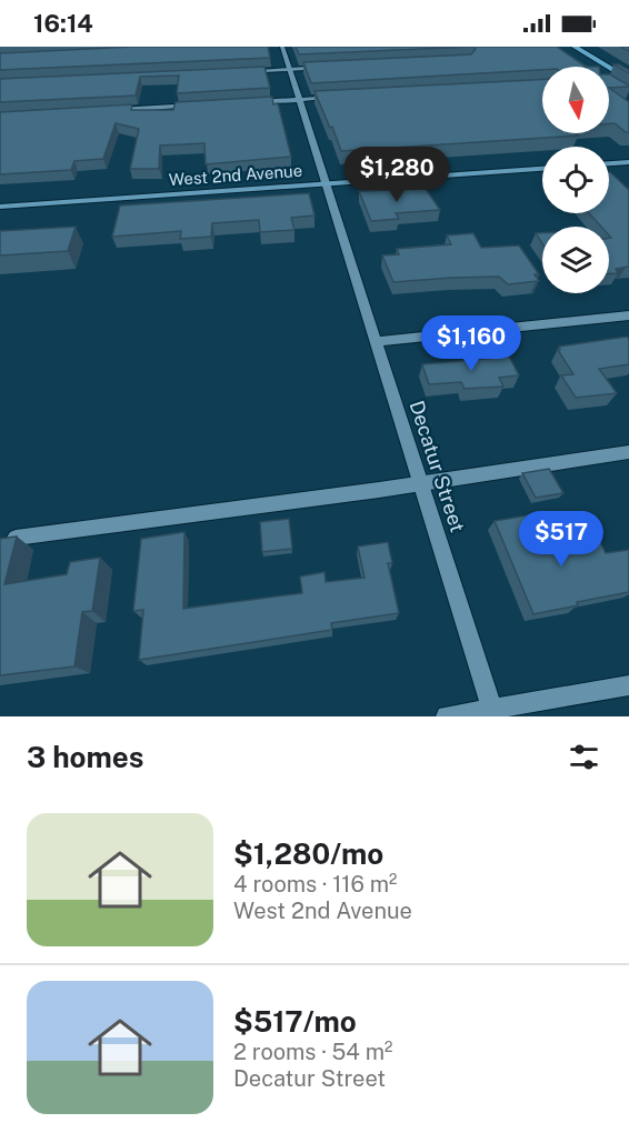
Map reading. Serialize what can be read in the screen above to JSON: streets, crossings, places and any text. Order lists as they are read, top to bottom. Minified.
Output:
{"streets":{"street":["West 2nd Avenue","Decatur Street"]},"crossings":[["West 2nd Avenue","Decatur Street"]],"north":"bottom","page":{"status":"16:14","price":["$1,280","$1,160","$517"],"heading":"3 homes","list":[{"name":"$1,280/mo","note":"4 rooms · 116 m² · West 2nd Avenue"},{"name":"$517/mo","note":"2 rooms · 54 m² · Decatur Street"}]}}
